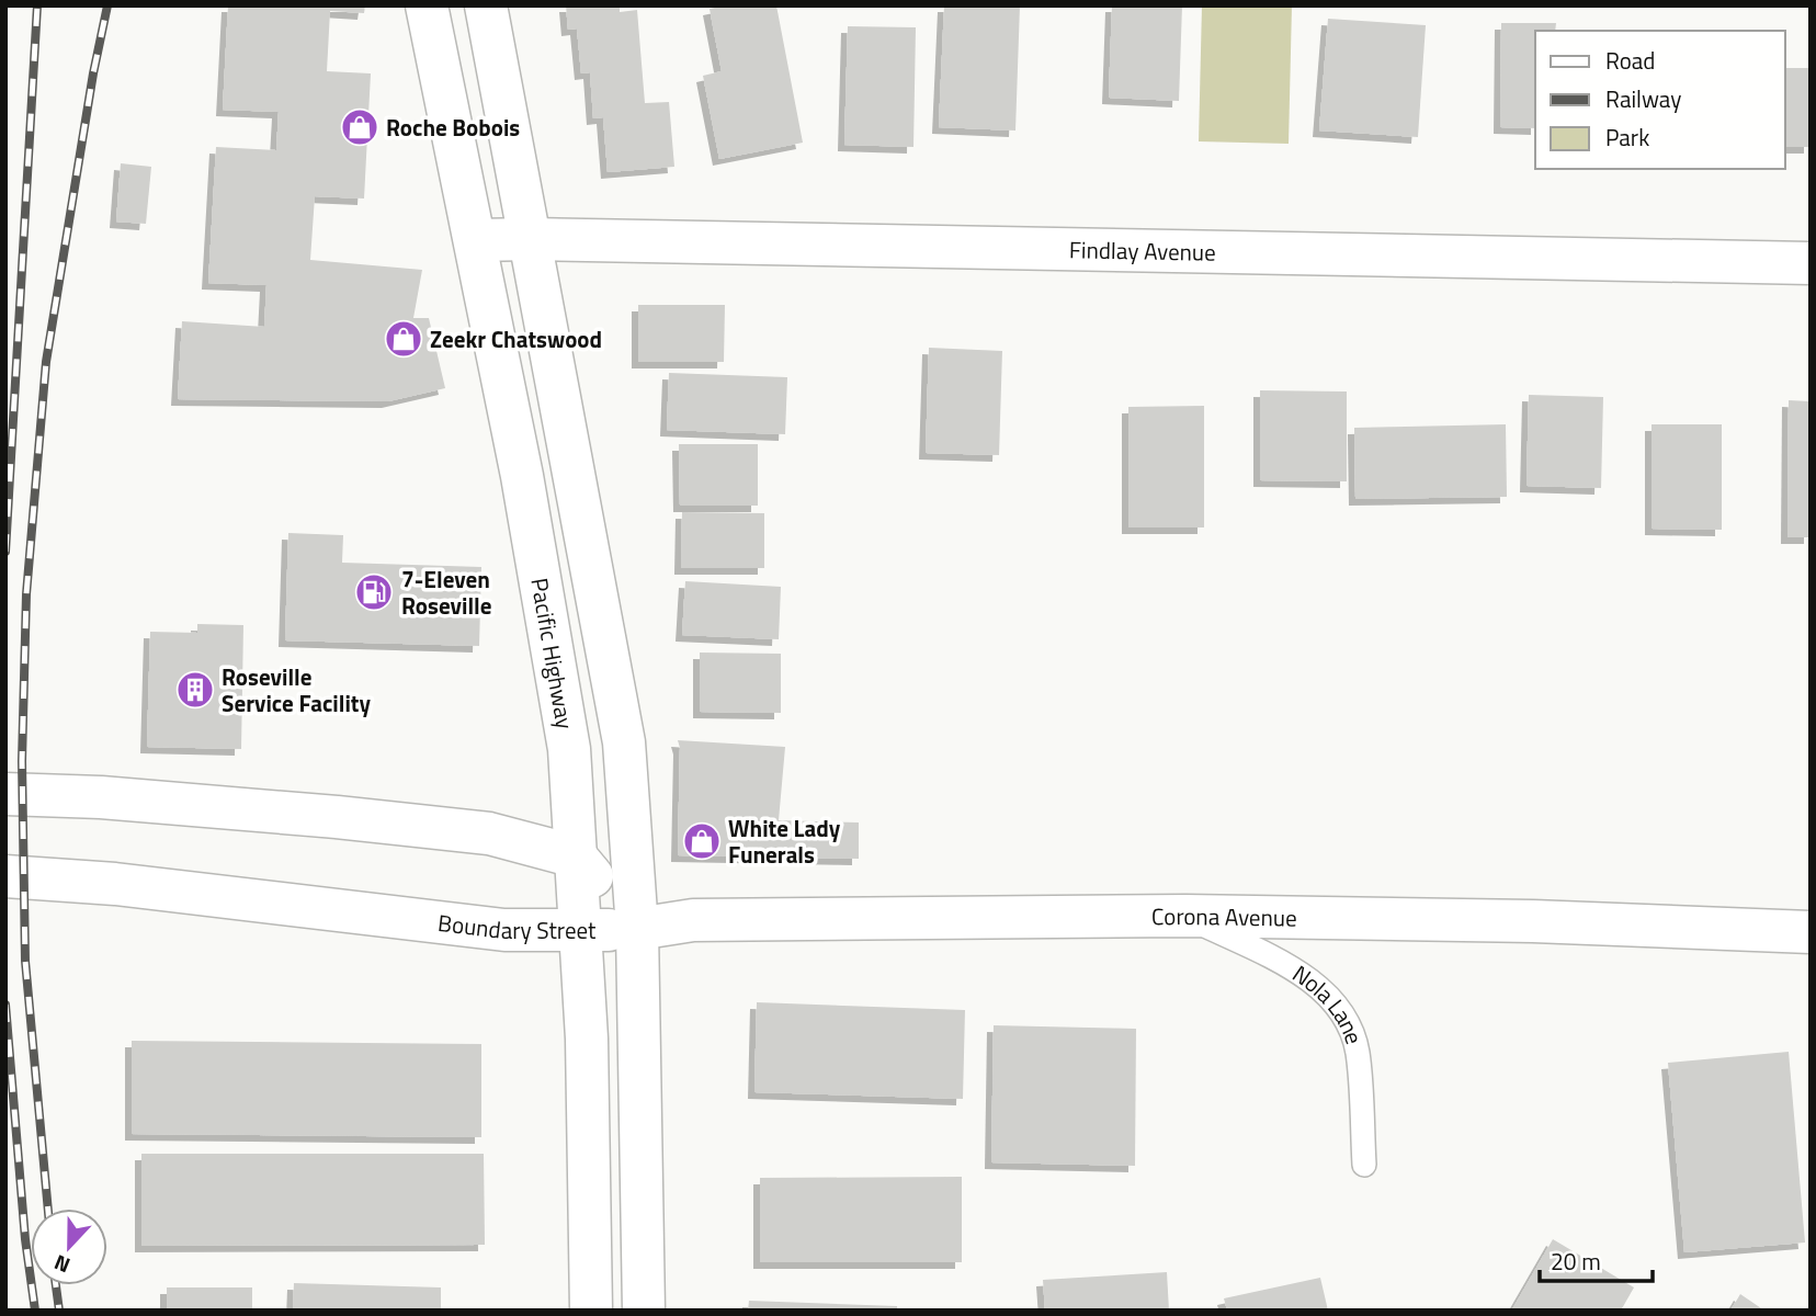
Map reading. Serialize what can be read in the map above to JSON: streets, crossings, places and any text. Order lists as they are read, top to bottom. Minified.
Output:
{"streets":{"main road":["Findlay Avenue","Pacific Highway","Corona Avenue","Boundary Street"],"lane":["Nola Lane"]},"crossings":[["Findlay Avenue","Pacific Highway"],["Pacific Highway","Boundary Street"],["Corona Avenue","Boundary Street"],["Corona Avenue","Nola Lane"]],"places":{"shop":["Roche Bobois","Zeekr Chatswood","White Lady Funerals"],"fuel station":["7-Eleven Roseville"],"building":["Roseville Service Facility"]},"legend":["Road","Railway","Park"],"scale_bar":"20 m","north":"bottom"}
